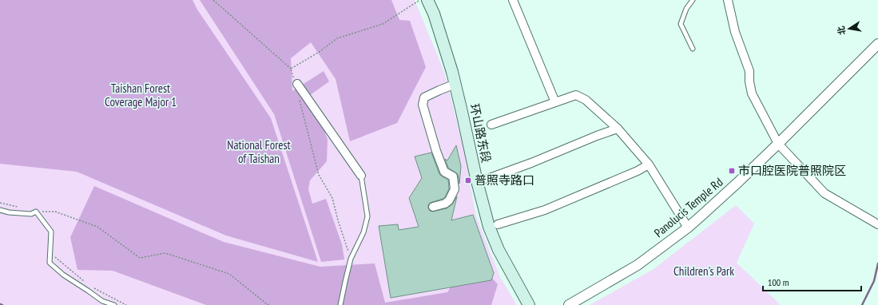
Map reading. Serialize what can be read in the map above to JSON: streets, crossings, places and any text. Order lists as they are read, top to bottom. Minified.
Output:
{"streets":{"main road":["环山路东段"],"street":["Panolucis Temple Rd"]},"parks":["Taishan Forest Coverage Major 1","National Forest of Taishan","Children's Park"],"places":{"transit":["市口腔医院普照院区","普照寺路口"]},"scale_bar":"100 m","north":"left"}
